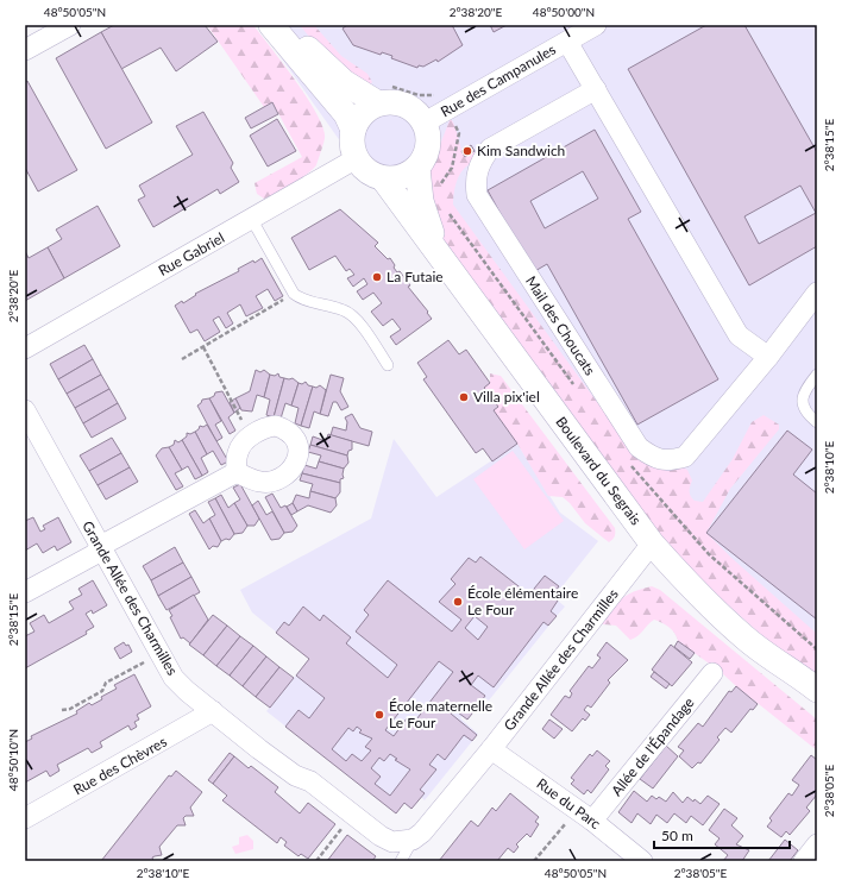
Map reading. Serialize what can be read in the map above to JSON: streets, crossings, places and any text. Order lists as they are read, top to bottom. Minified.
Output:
{"streets":{"street":["Rue des Campanules","Rue Gabriel","Mail des Choucats","Boulevard du Segrais","Grande Allée des Charmilles","Allée de l'Épandage","Rue des Chèvres","Rue du Parc"]},"crossings":[["Rue des Campanules","Rue Gabriel"],["Rue des Campanules","Boulevard du Segrais"],["Rue Gabriel","Boulevard du Segrais"],["Boulevard du Segrais","Grande Allée des Charmilles"],["Grande Allée des Charmilles","Rue des Chèvres"],["Grande Allée des Charmilles","Rue du Parc"],["Allée de l'Épandage","Rue du Parc"]],"places":["Kim Sandwich","La Futaie","Villa pix'iel","École élémentaire Le Four","École maternelle Le Four"],"scale_bar":"50 m","coordinates":["48°50'05\"N","2°38'20\"E","48°50'00\"N","2°38'15\"E","2°38'10\"E","48°50'10\"N","2°38'05\"E"]}
